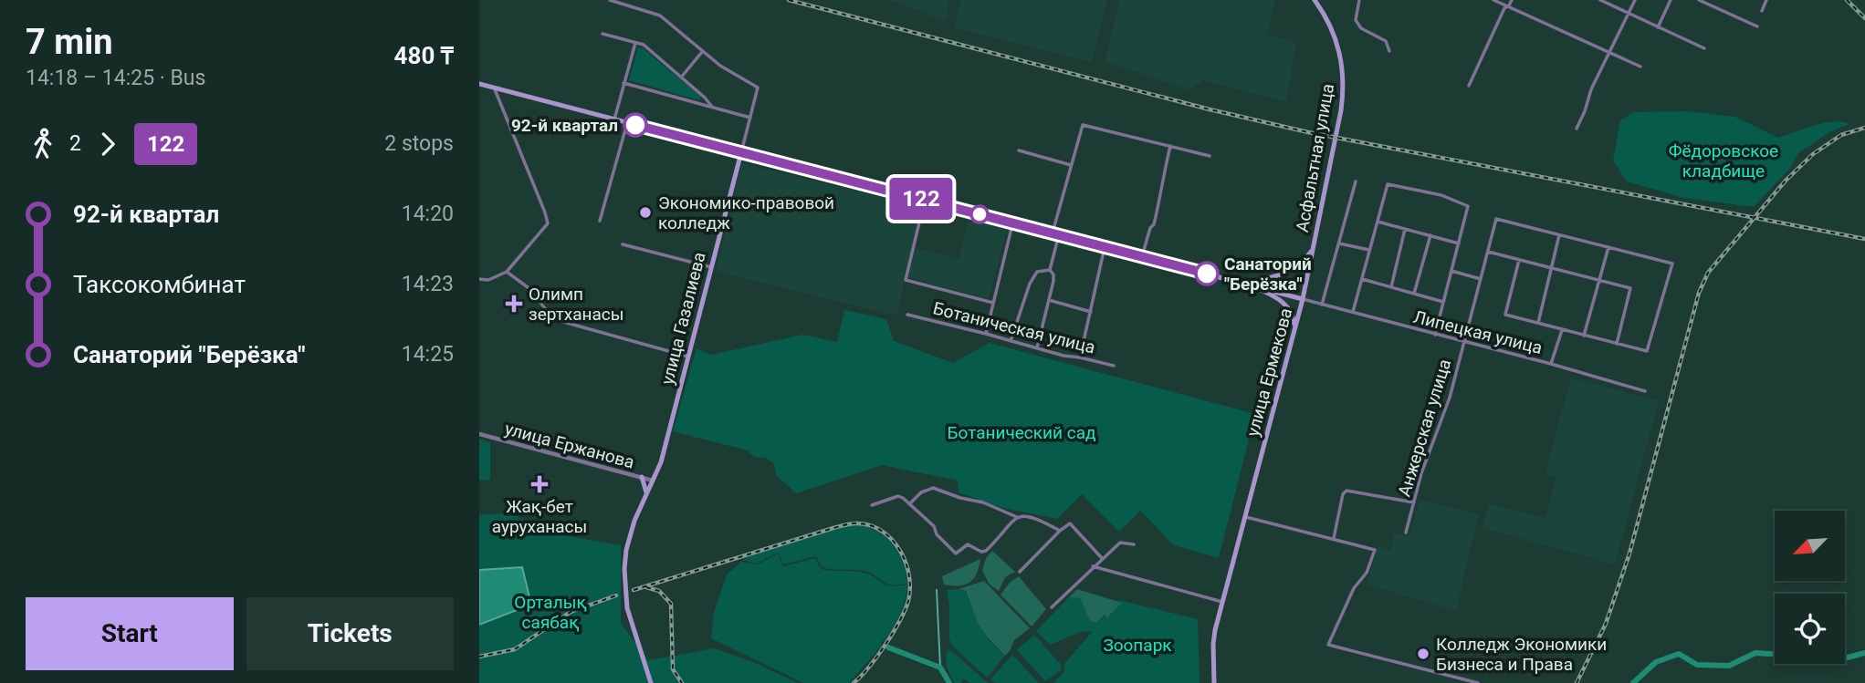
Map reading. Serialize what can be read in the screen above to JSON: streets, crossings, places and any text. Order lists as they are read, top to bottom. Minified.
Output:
{"streets":{"main road":["Асфальтная улица","улица Газалиева","улица Ермекова"],"street":["Ботаническая улица","Липецкая улица","Анжерская улица","улица Ержанова"]},"crossings":[["Асфальтная улица","Липецкая улица"],["Асфальтная улица","улица Ермекова"],["улица Газалиева","улица Ермекова"],["улица Газалиева","улица Ержанова"],["Липецкая улица","улица Ермекова"],["Липецкая улица","Анжерская улица"]],"parks":["Фёдоровское кладбище","Ботанический сад","Орталық саябақ","Зоопарк"],"places":{"other":["92-й квартал","Экономико-правовой колледж","Санаторий \"Берёзка\"","Колледж Экономики Бизнеса и Права"],"health":["Олимп зертханасы","Жақ-бет ауруханасы"]},"lines":["bus line 122"],"north":"bottom left","page":{"heading":["7 min","14:18 – 14:25 · Bus","480 ₸"],"on_map":"122","legs":["2","122","2 stops"],"list":[{"name":"92-й квартал","value":"14:20"},{"name":"Таксокомбинат","value":"14:23"},{"name":"Санаторий \"Берёзка\"","value":"14:25"}],"buttons":["Start","Tickets"]}}
